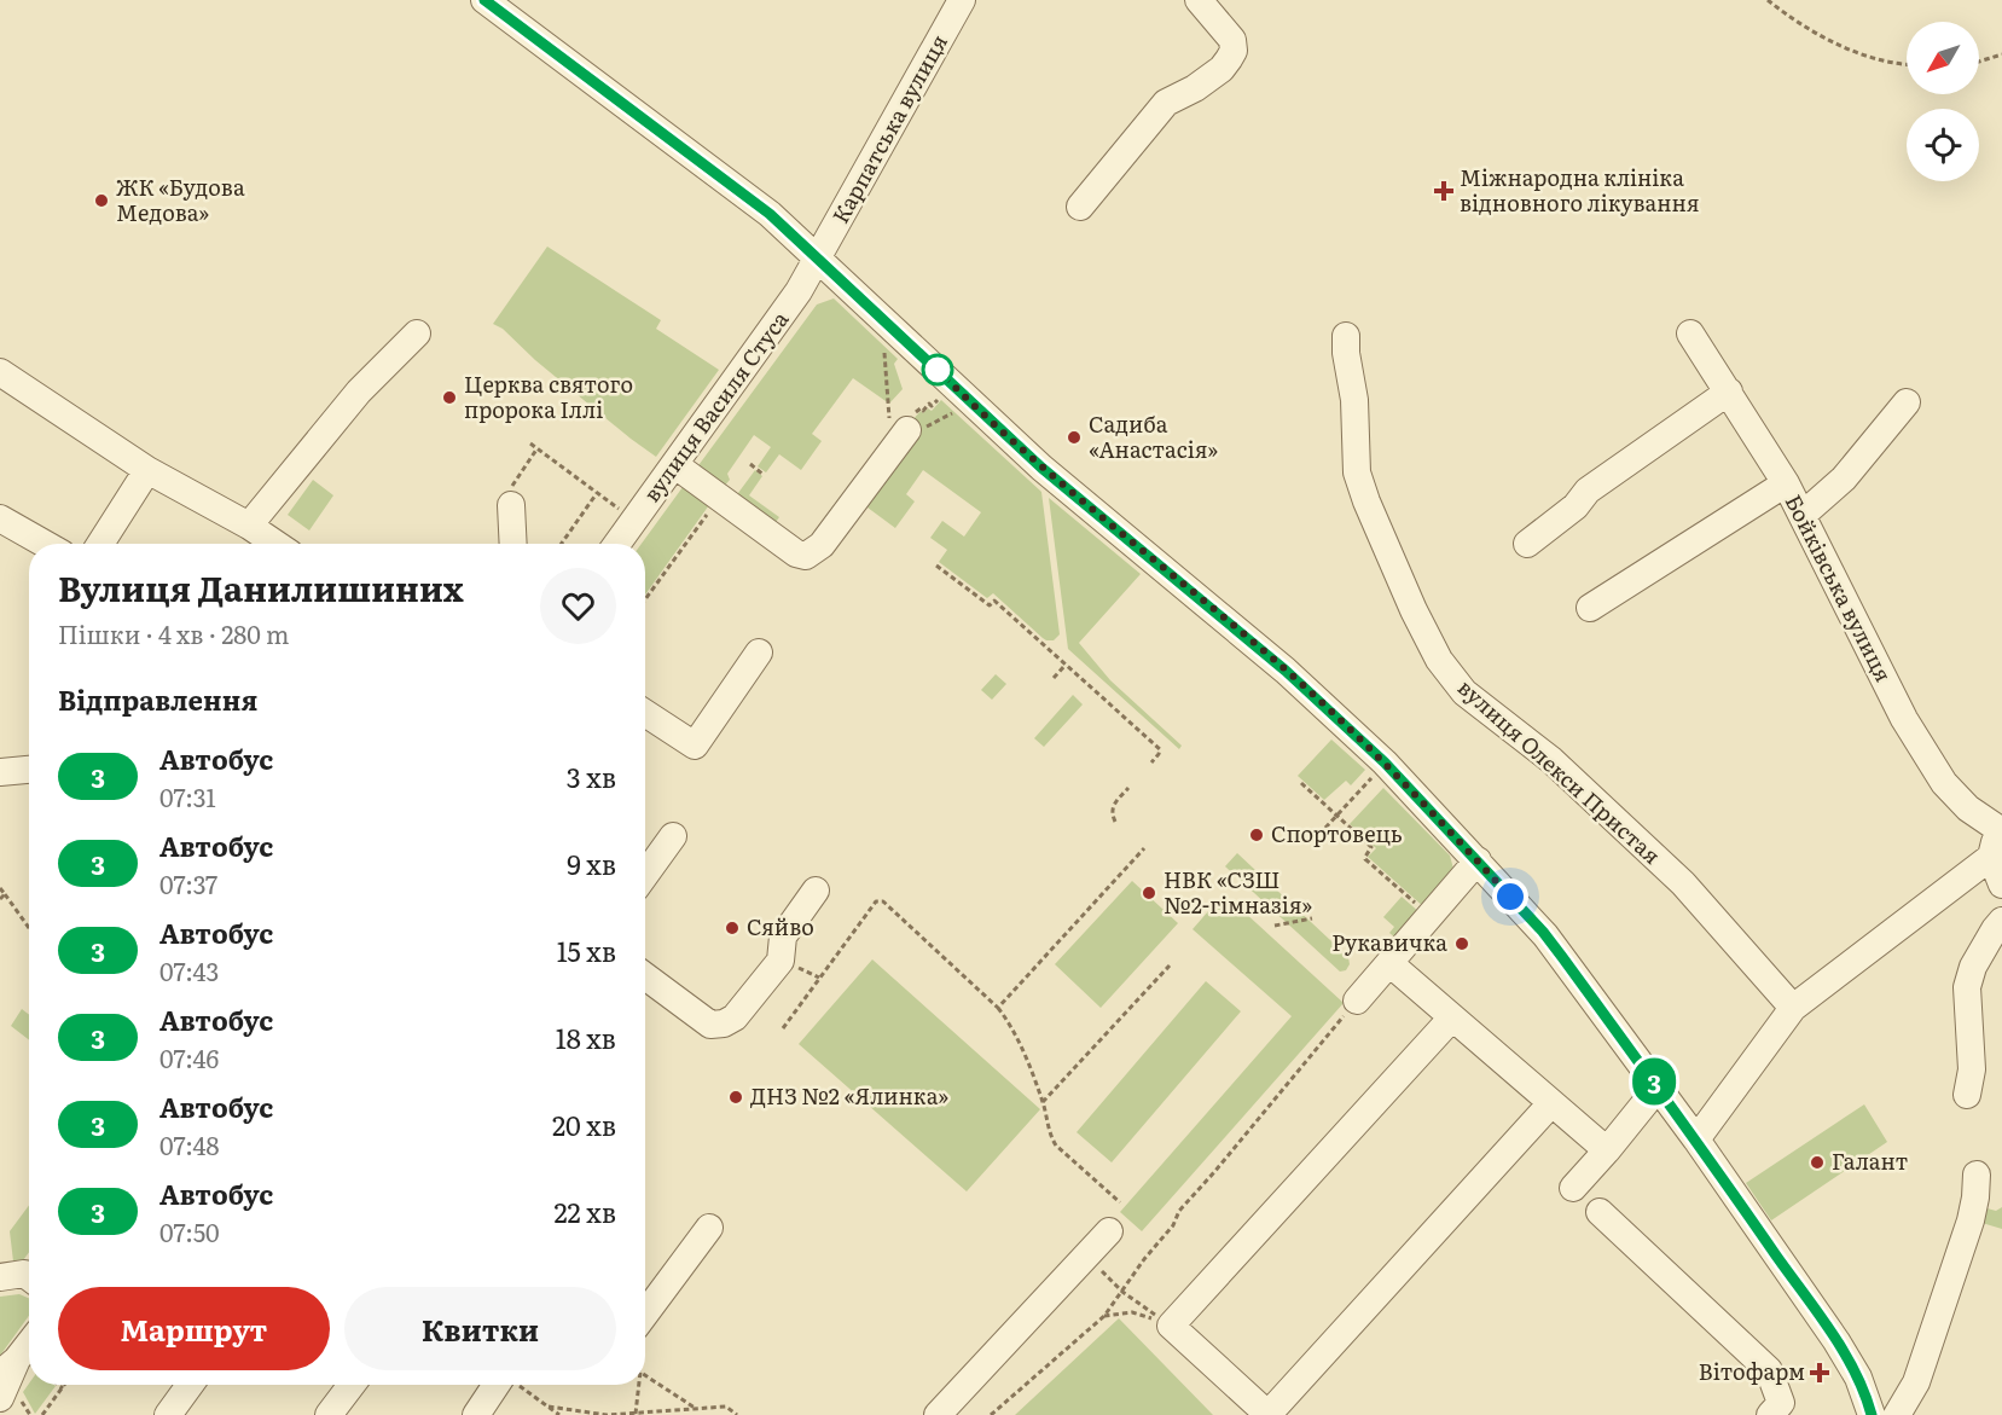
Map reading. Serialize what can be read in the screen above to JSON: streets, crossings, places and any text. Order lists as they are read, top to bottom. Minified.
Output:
{"streets":{"street":["Карпатська вулиця","вулиця Василя Стуса","Бойківська вулиця","вулиця Олекси Пристая"]},"crossings":[["Карпатська вулиця","вулиця Василя Стуса"]],"places":{"health":["Міжнародна клініка відновного лікування","Вітофарм"],"other":["ЖК «Будова Медова»","Церква святого пророка Іллі","Садиба «Анастасія»","Спортовець","НВК «СЗШ №2-гімназія»","Сяйво","Рукавичка","ДНЗ №2 «Ялинка»","Галант"]},"lines":["bus line 3"],"north":"bottom left","page":{"on_map":"3","heading":[["Вулиця Данилишиних","Пішки · 4 хв · 280 m"],"Відправлення"],"list":[{"mark":"3","name":"Автобус","note":"07:31","value":"3 хв"},{"mark":"3","name":"Автобус","note":"07:37","value":"9 хв"},{"mark":"3","name":"Автобус","note":"07:43","value":"15 хв"},{"mark":"3","name":"Автобус","note":"07:46","value":"18 хв"},{"mark":"3","name":"Автобус","note":"07:48","value":"20 хв"},{"mark":"3","name":"Автобус","note":"07:50","value":"22 хв"}],"buttons":["Маршрут","Квитки"]}}
